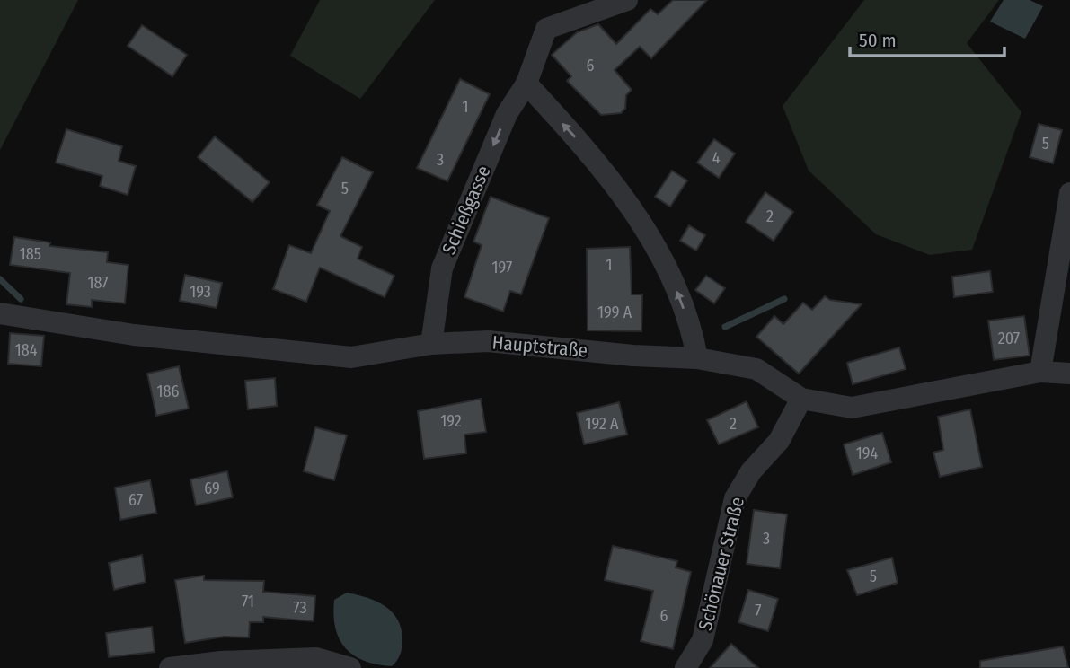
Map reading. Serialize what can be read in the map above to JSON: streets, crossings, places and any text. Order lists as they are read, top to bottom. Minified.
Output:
{"streets":{"street":["Schießgasse","Hauptstraße","Schönauer Straße"]},"crossings":[["Schießgasse","Hauptstraße"],["Hauptstraße","Schönauer Straße"]],"one_way":["Schießgasse"],"house_numbers":["6","1","5","4","3","5","2","185","1","197","187","193","199 A","207","184","186","192","192 A","2","194","69","67","3","5","71","73","7","6"],"scale_bar":"50 m"}
